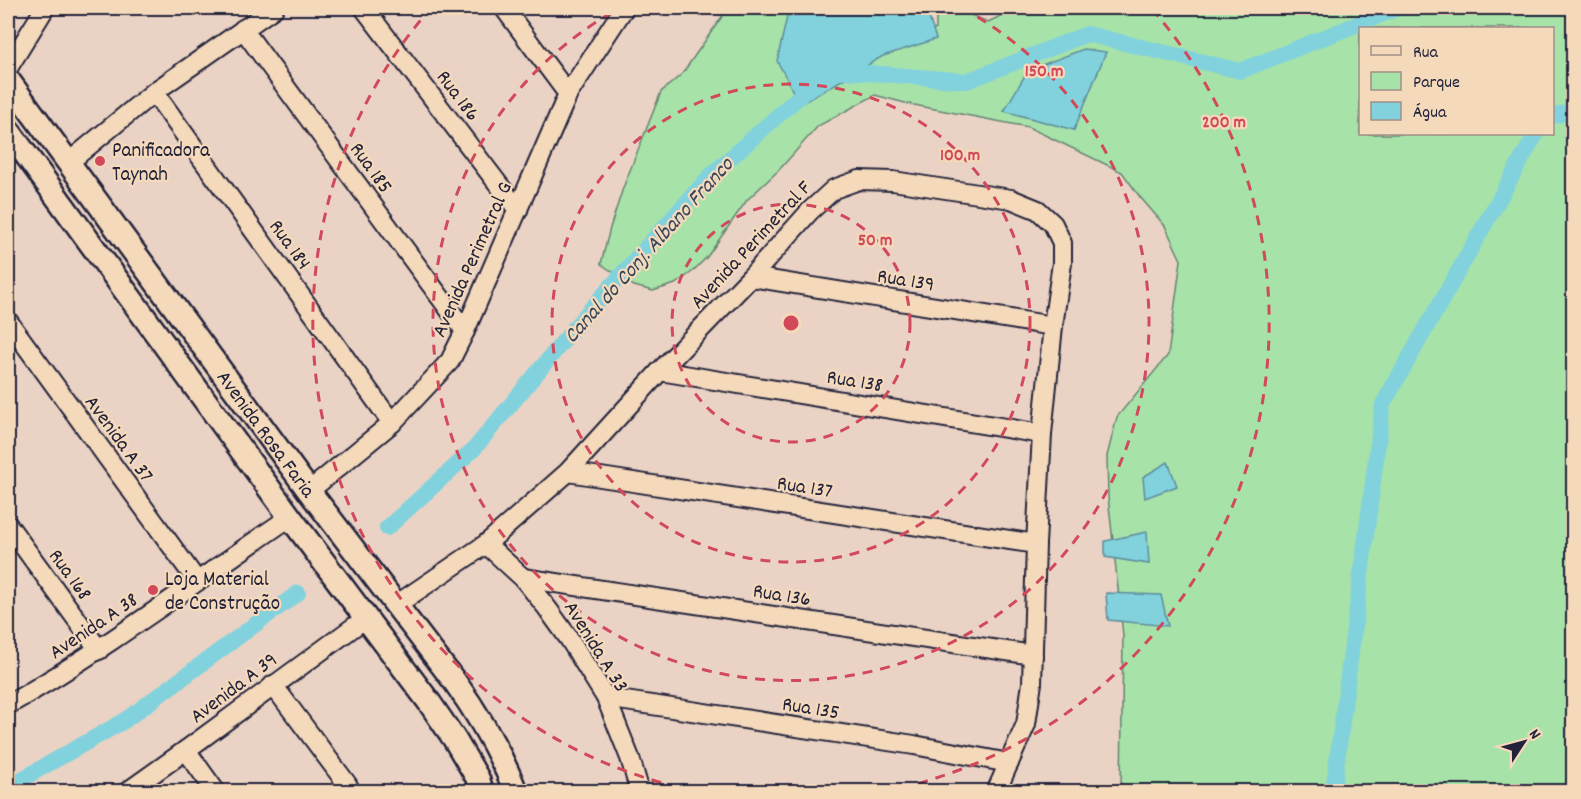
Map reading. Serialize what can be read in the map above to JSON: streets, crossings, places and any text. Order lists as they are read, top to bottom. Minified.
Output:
{"streets":{"street":["Rua 186","Rua 185","Rua 184","Avenida Perimetral F","Avenida Perimetral G","Rua 139","Rua 138","Avenida Rosa Faria","Avenida A 37","Rua 137","Rua 168","Rua 136","Avenida A 38","Avenida A 33","Avenida A 39","Rua 135"]},"crossings":[["Rua 186","Avenida Perimetral G"],["Rua 185","Avenida Perimetral G"],["Rua 184","Avenida Perimetral G"],["Avenida Perimetral F","Rua 139"],["Avenida Perimetral F","Rua 138"],["Avenida Perimetral F","Avenida Rosa Faria"],["Avenida Perimetral F","Rua 137"],["Avenida Perimetral F","Rua 136"],["Avenida Perimetral F","Avenida A 33"],["Avenida Perimetral F","Rua 135"],["Avenida Perimetral G","Avenida Rosa Faria"],["Avenida Rosa Faria","Avenida A 38"],["Avenida Rosa Faria","Avenida A 39"],["Avenida A 37","Avenida A 38"],["Rua 168","Avenida A 38"],["Rua 136","Avenida A 33"],["Avenida A 33","Rua 135"]],"water":["Canal do Conj. Albano Franco"],"places":["Panificadora Taynah","Loja Material de Construção"],"legend":["Rua","Parque","Água"],"north":"top right","rings":["150 m","200 m","100 m","50 m"]}
